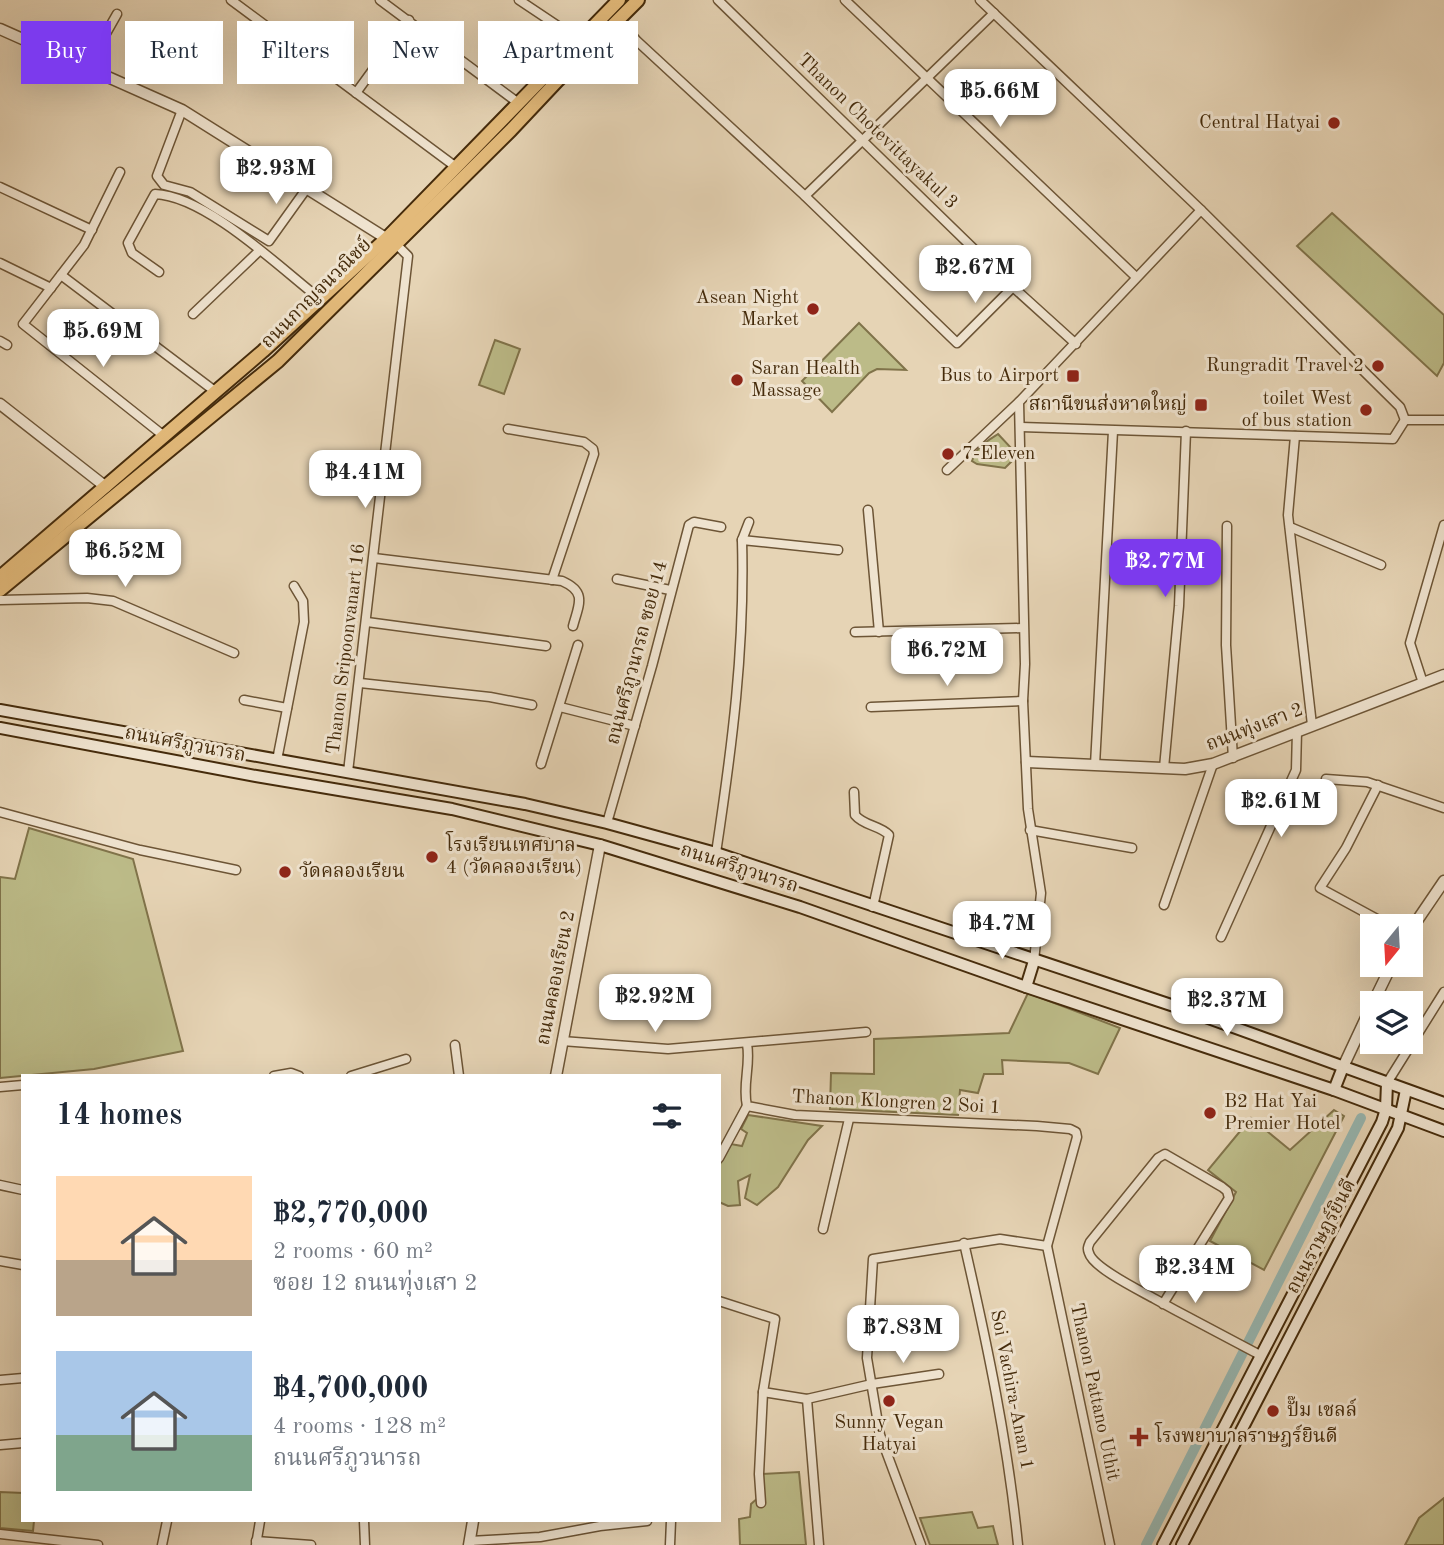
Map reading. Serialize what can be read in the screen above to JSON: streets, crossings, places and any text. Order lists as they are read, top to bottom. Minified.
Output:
{"streets":{"main road":["ถนนกาญจนวณิชย์","ถนนศรีภูวนารถ","ถนนราษฎร์ยินดี"],"street":["Thanon Chotevittayakul 3","Thanon Sripoonvanart 16","ถนนศรีภูวนารถ ซอย 14","ถนนทุ่งเสา 2","ถนนคลองเรียน 2","Thanon Klongren 2 Soi 1","Soi Vachira-Anan 1","Thanon Pattano Uthit"]},"crossings":[["ถนนกาญจนวณิชย์","Thanon Sripoonvanart 16"],["Thanon Sripoonvanart 16","ถนนศรีภูวนารถ"],["ถนนศรีภูวนารถ ซอย 14","ถนนศรีภูวนารถ"],["ถนนศรีภูวนารถ","ถนนคลองเรียน 2"],["ถนนศรีภูวนารถ","ถนนราษฎร์ยินดี"],["Thanon Klongren 2 Soi 1","Thanon Pattano Uthit"]],"places":{"other":["Central Hatyai","Asean Night Market","Rungradit Travel 2","Saran Health Massage","toilet West of bus station","7-Eleven","โรงเรียนเทศบาล 4 (วัดคลองเรียน)","วัดคลองเรียน","B2 Hat Yai Premier Hotel","Sunny Vegan Hatyai","ปั๊ม เชลล์"],"transit":["Bus to Airport","สถานีขนส่งหาดใหญ่"],"health":["โรงพยาบาลราษฎร์ยินดี"]},"north":"bottom","page":{"chip":["Buy","Rent","Filters","New","Apartment"],"price":["฿5.66M","฿2.93M","฿2.67M","฿5.69M","฿4.41M","฿6.52M","฿2.77M","฿6.72M","฿2.61M","฿4.7M","฿2.92M","฿2.37M","฿2.34M","฿7.83M"],"heading":"14 homes","list":[{"name":"฿2,770,000","note":"2 rooms · 60 m² · ซอย 12 ถนนทุ่งเสา 2"},{"name":"฿4,700,000","note":"4 rooms · 128 m² · ถนนศรีภูวนารถ"}]}}
